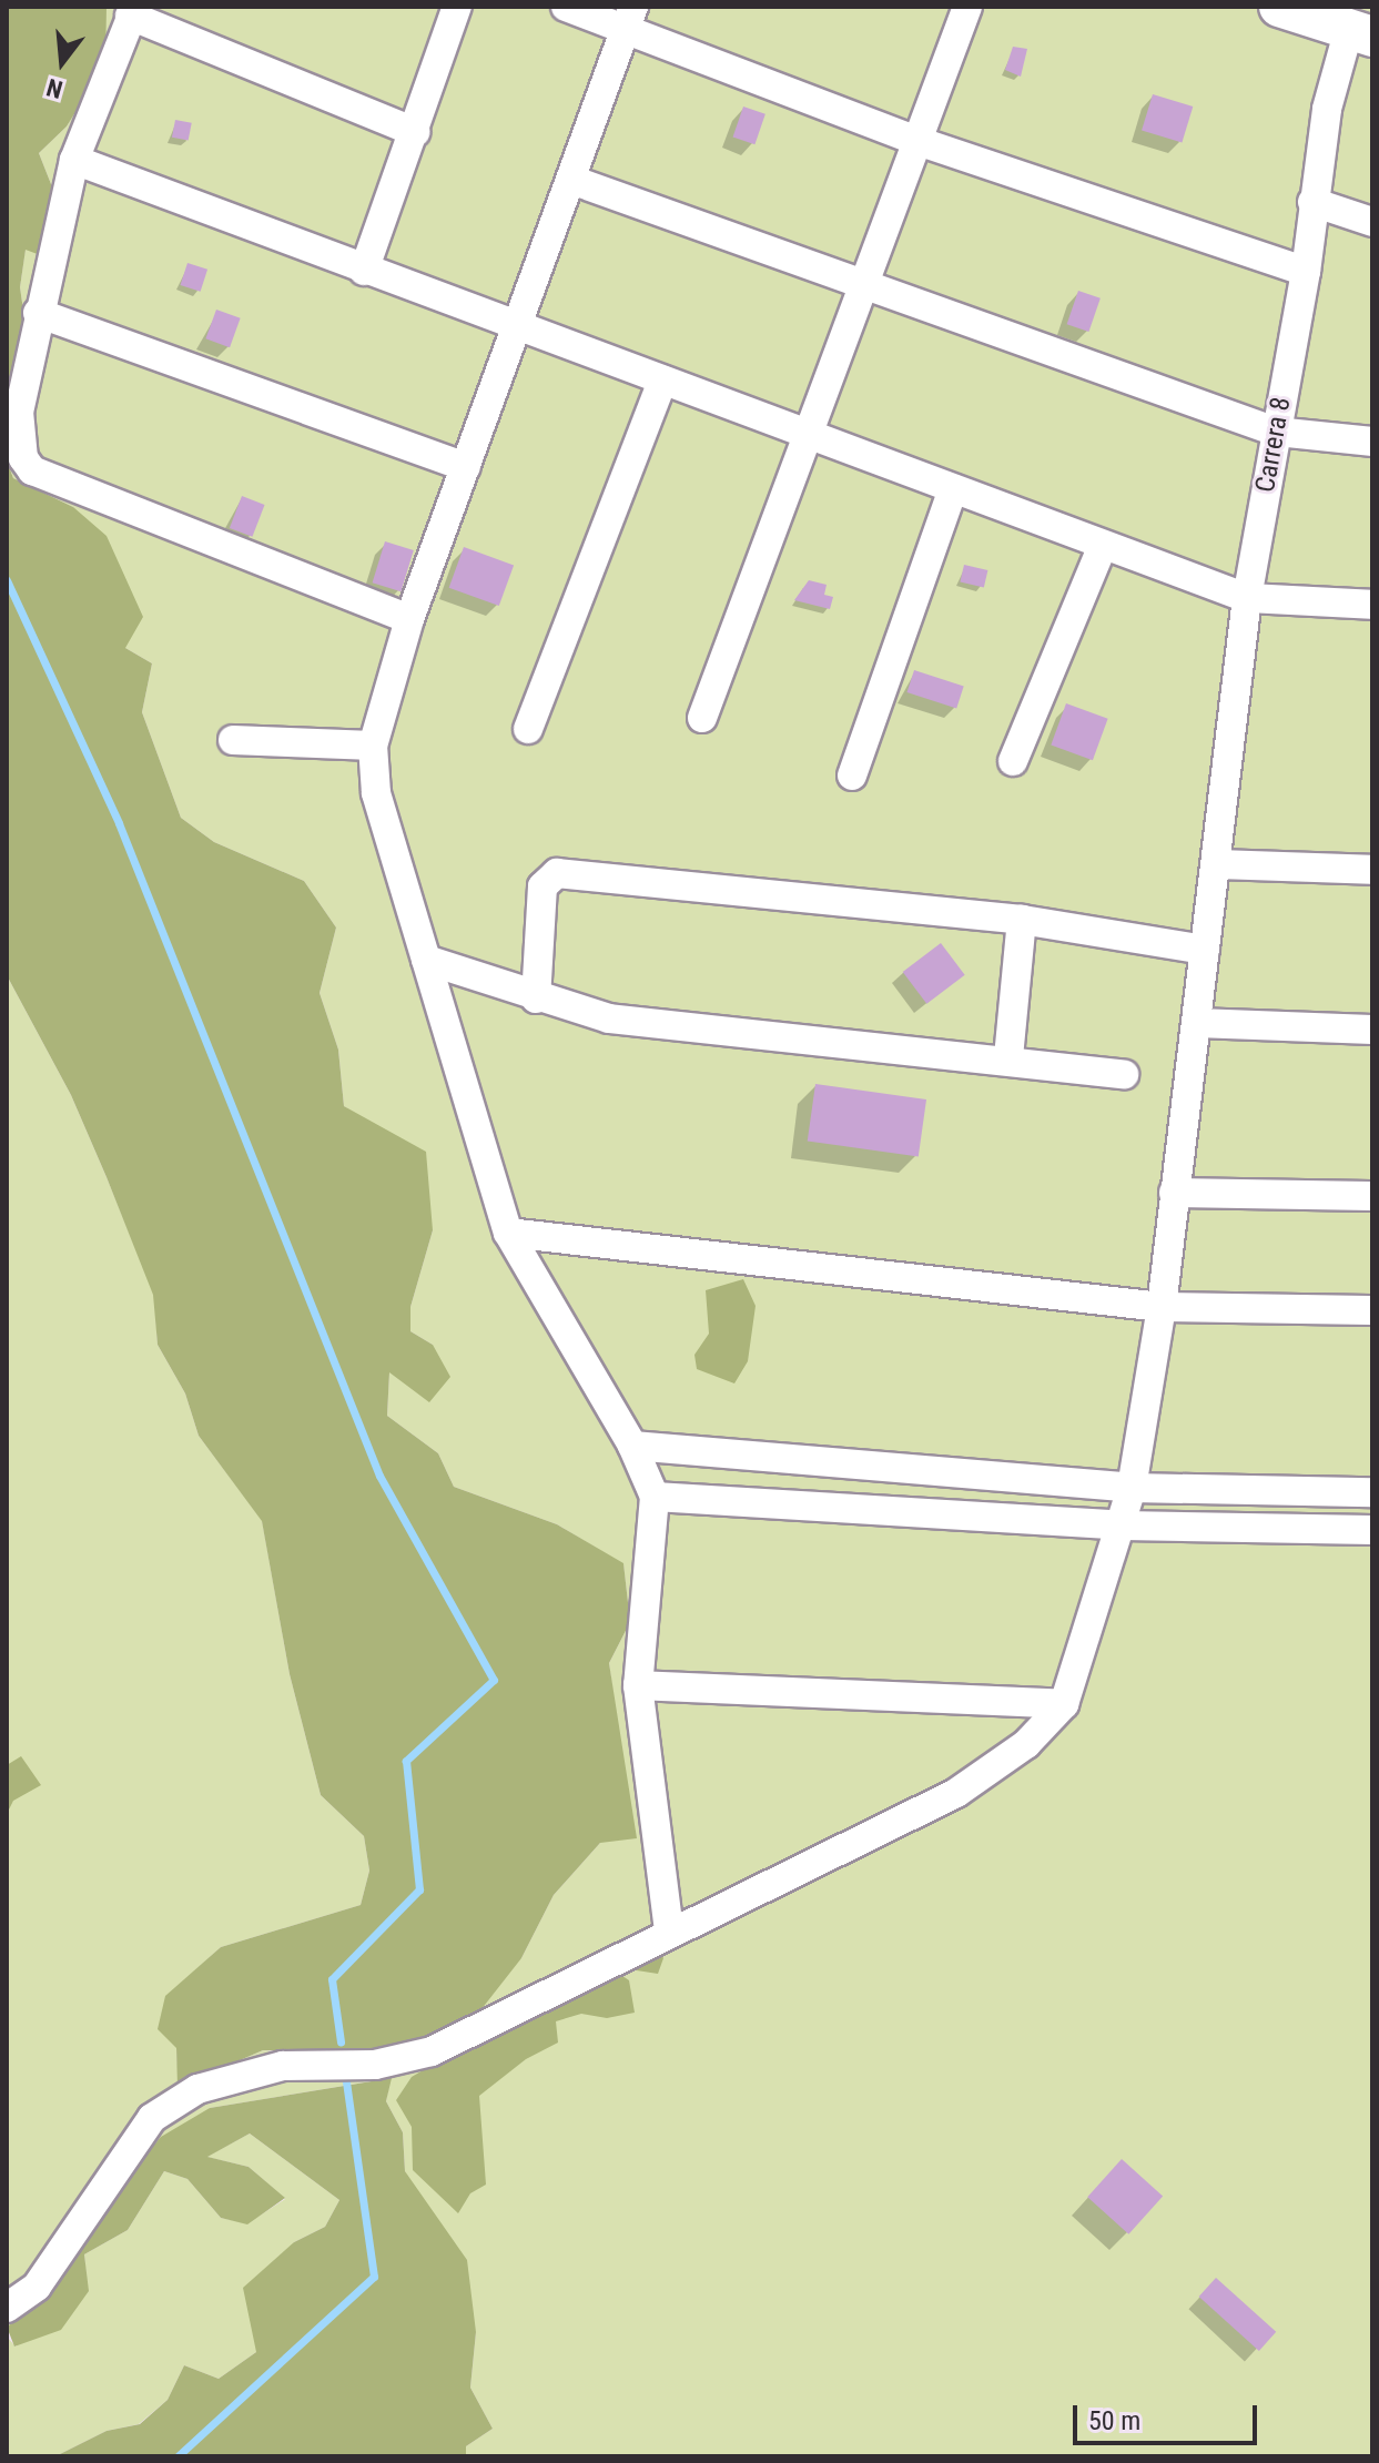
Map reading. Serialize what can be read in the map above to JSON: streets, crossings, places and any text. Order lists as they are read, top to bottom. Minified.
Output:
{"streets":{"street":["Carrera 8"]},"scale_bar":"50 m","north":"bottom"}
